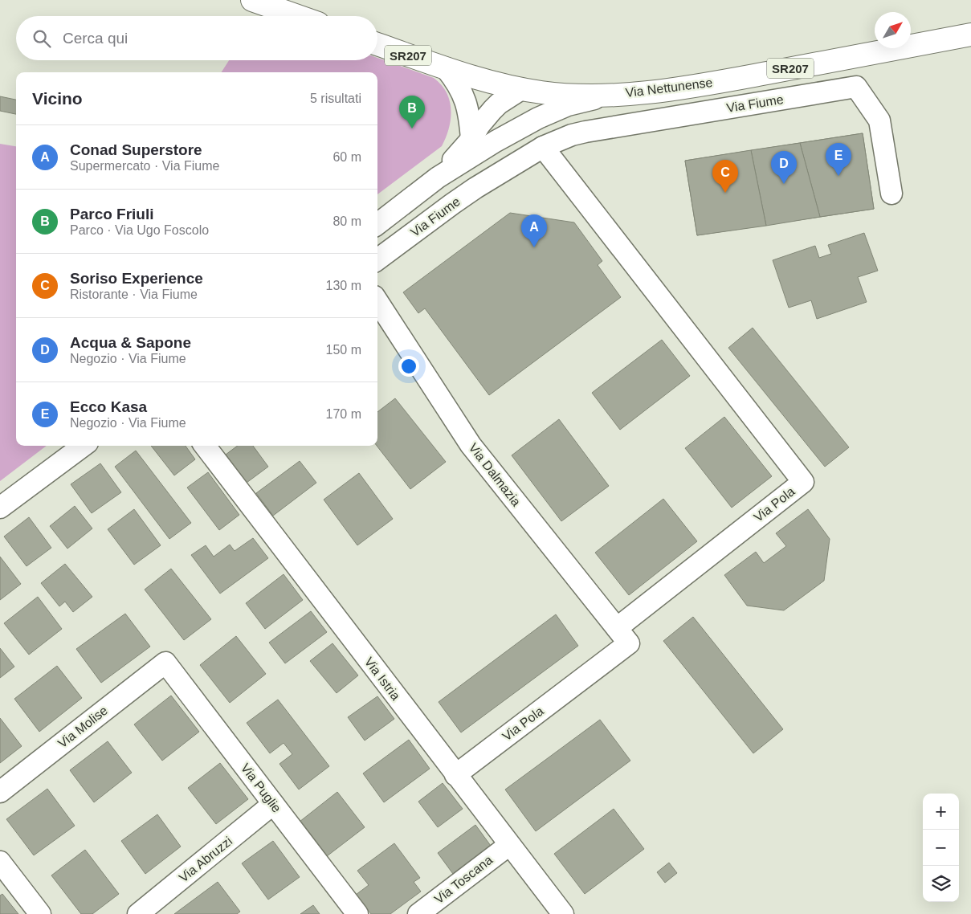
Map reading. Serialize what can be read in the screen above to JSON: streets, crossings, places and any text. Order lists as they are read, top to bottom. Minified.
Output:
{"streets":{"main road":["SR207","Via Nettunense"],"street":["Via Fiume","Via Dalmazia","Via Pola","Via Istria","Via Molise","Via Puglie","Via Abruzzi","Via Toscana"]},"crossings":[["Via Fiume","Via Pola"],["Via Dalmazia","Via Pola"],["Via Pola","Via Istria"],["Via Istria","Via Toscana"],["Via Molise","Via Puglie"],["Via Puglie","Via Abruzzi"]],"north":"top right","page":{"search":"Cerca qui","heading":["Vicino","5 risultati"],"pins":["B","E","D","C","A"],"list":[{"mark":"A","name":"Conad Superstore","note":"Supermercato · Via Fiume","value":"60 m"},{"mark":"B","name":"Parco Friuli","note":"Parco · Via Ugo Foscolo","value":"80 m"},{"mark":"C","name":"Soriso Experience","note":"Ristorante · Via Fiume","value":"130 m"},{"mark":"D","name":"Acqua & Sapone","note":"Negozio · Via Fiume","value":"150 m"},{"mark":"E","name":"Ecco Kasa","note":"Negozio · Via Fiume","value":"170 m"}],"map_buttons":["+","−"]}}
